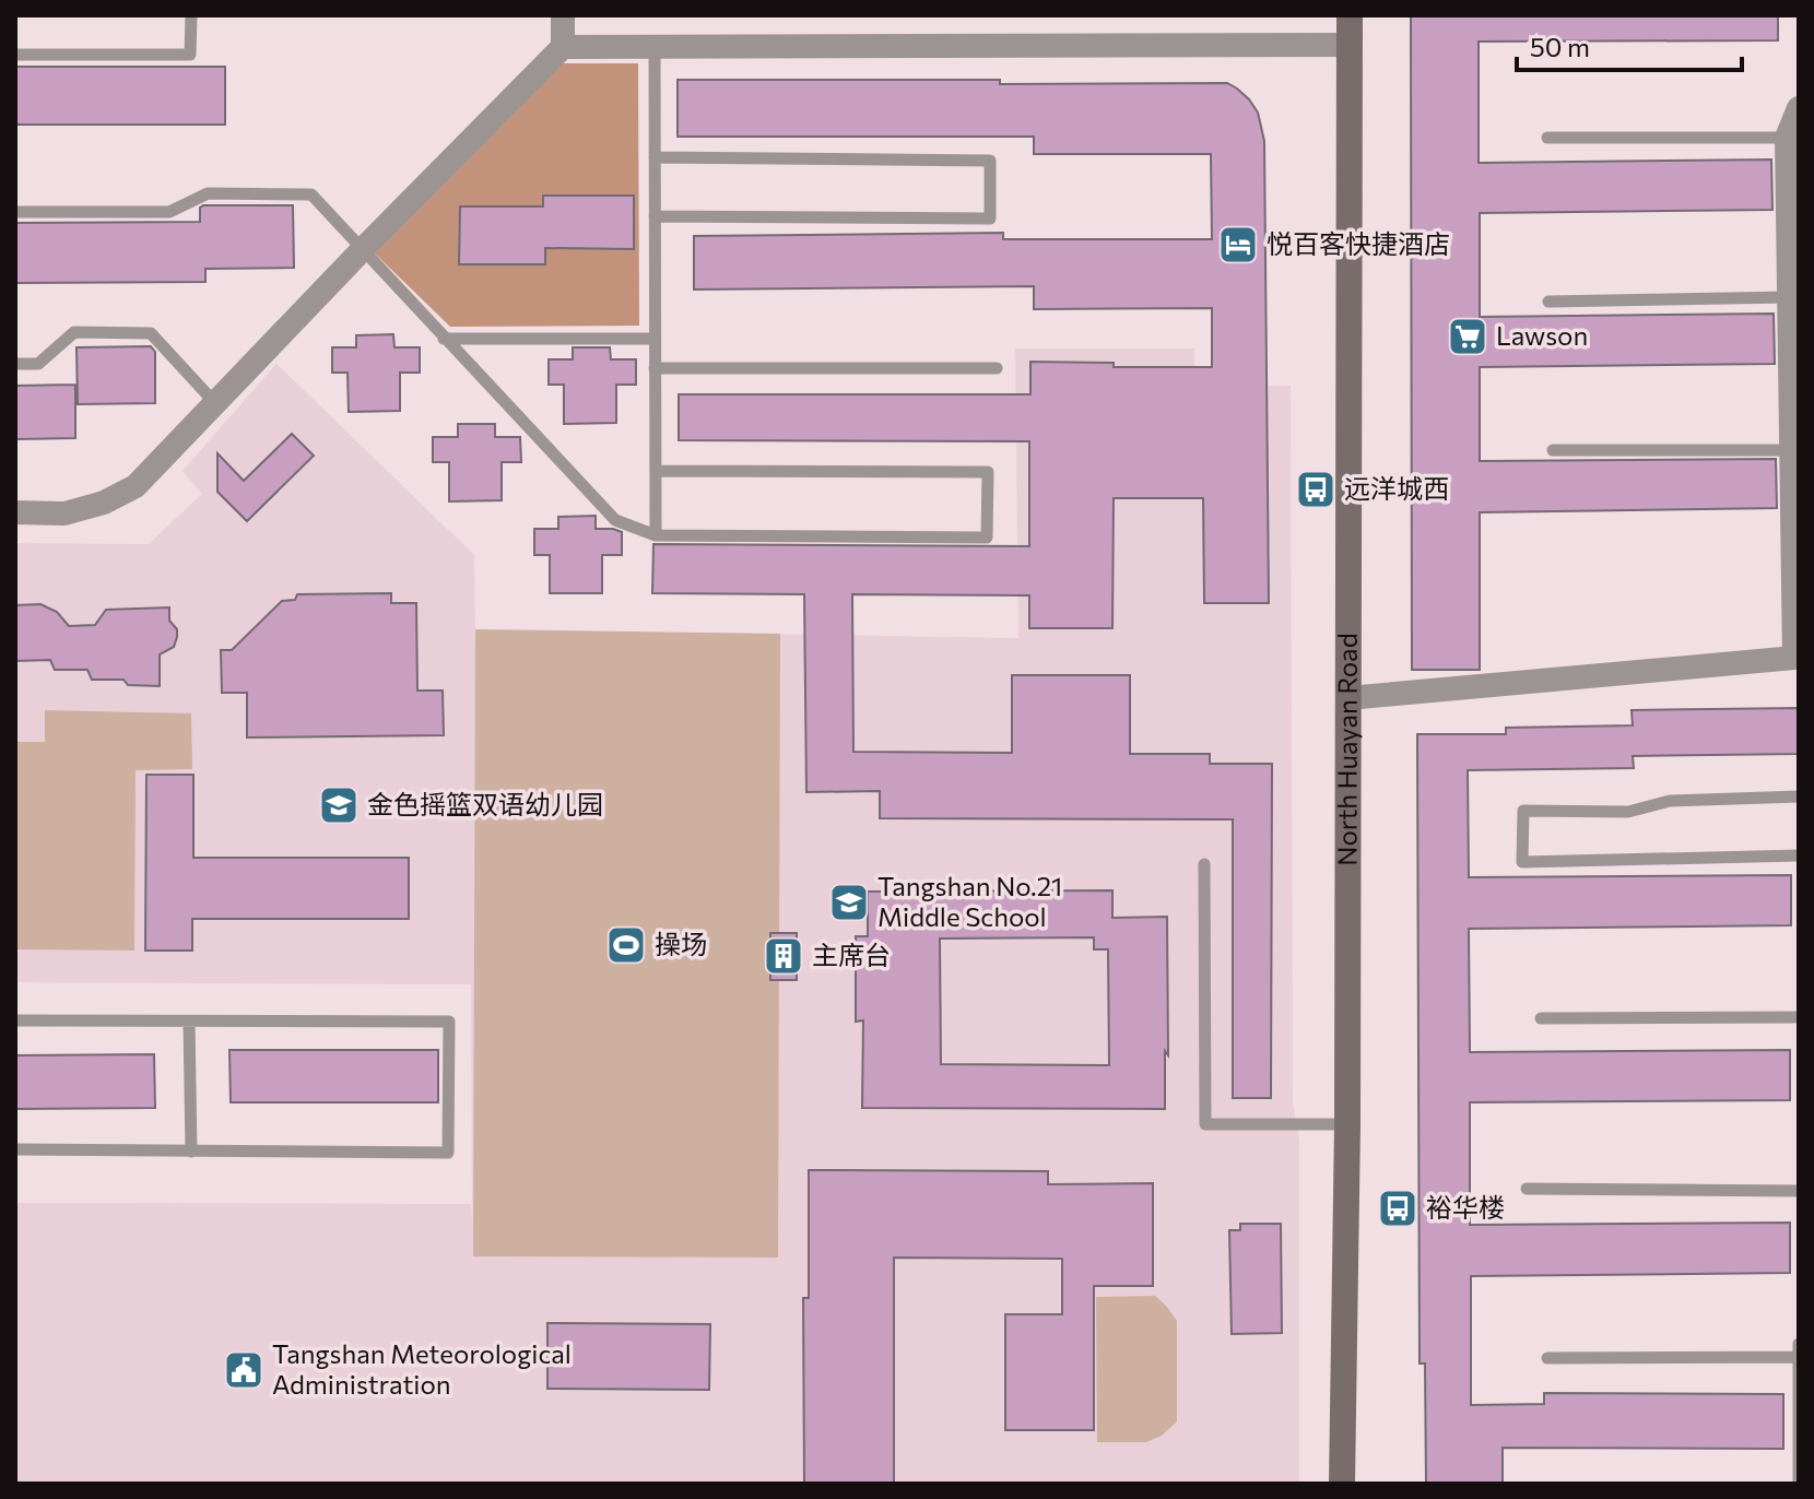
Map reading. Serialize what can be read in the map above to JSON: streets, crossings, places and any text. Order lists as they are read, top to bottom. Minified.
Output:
{"streets":{"street":["North Huayan Road"]},"places":{"hotel":["悦百客快捷酒店"],"supermarket":["Lawson"],"bus stop":["远洋城西","裕华楼"],"school or university":["金色摇篮双语幼儿园","Tangshan No.21 Middle School"],"sports":["操场"],"building":["主席台"],"public building":["Tangshan Meteorological Administration"]},"scale_bar":"50 m"}
